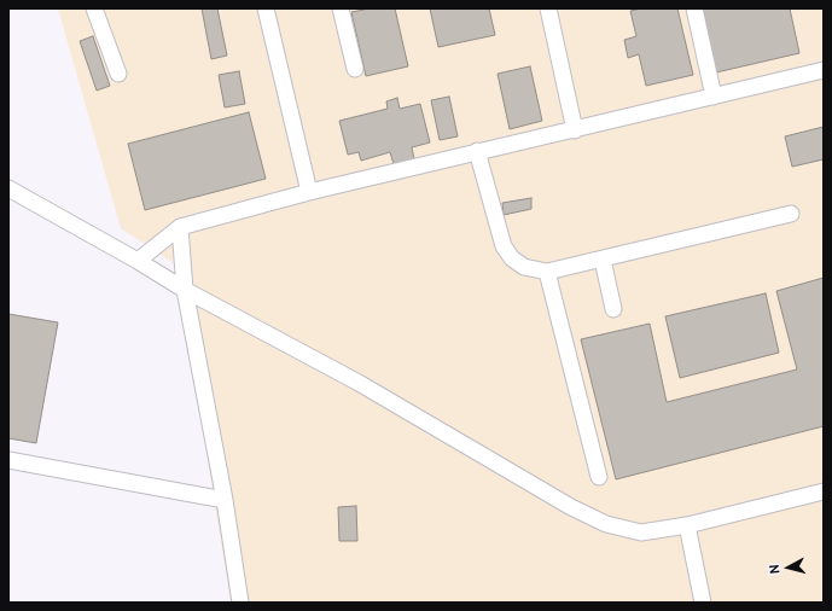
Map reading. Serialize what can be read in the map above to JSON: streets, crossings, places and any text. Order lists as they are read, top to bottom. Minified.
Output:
{"north":"left"}
